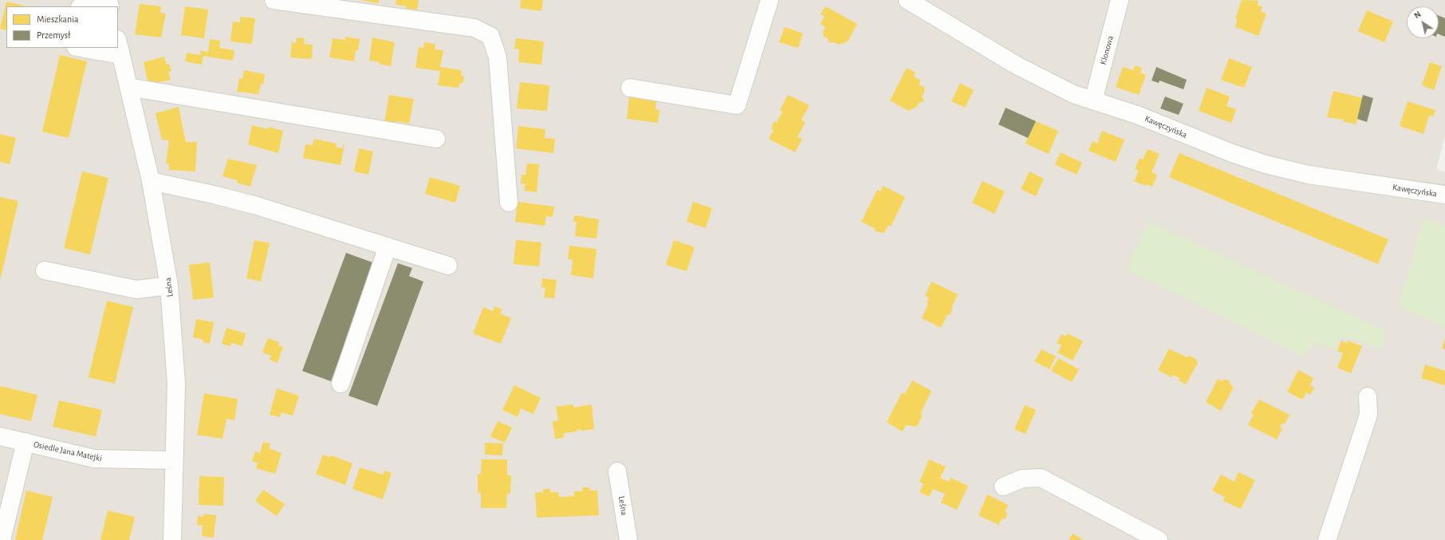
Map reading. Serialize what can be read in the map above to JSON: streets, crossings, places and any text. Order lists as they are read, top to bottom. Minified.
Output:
{"streets":{"street":["Klonowa","Kawęczyńska","Leśna","Osiedle Jana Matejki"]},"crossings":[["Klonowa","Kawęczyńska"],["Leśna","Osiedle Jana Matejki"]],"legend":["Mieszkania","Przemysł"],"north":"top left"}
